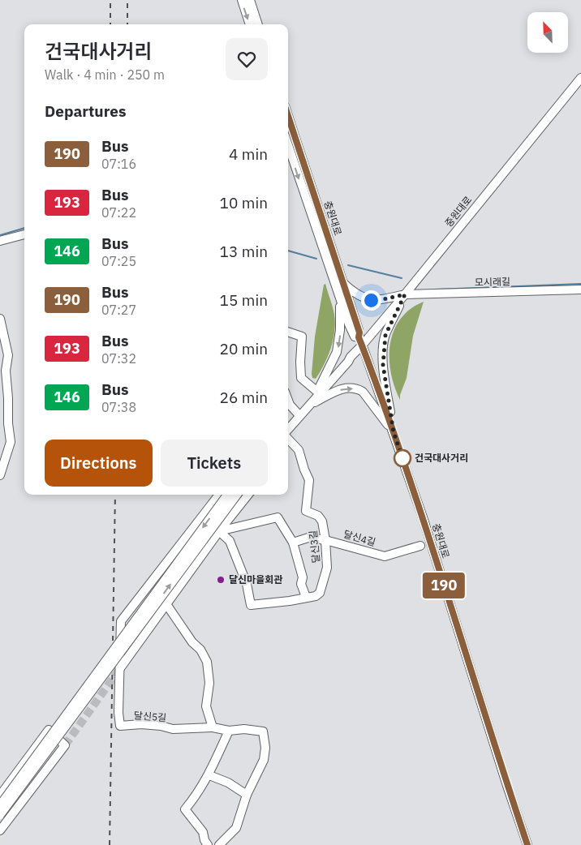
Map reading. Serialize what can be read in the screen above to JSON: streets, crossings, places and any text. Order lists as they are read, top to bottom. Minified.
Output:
{"streets":{"street":["중원대로","충원대로","모시래길","달신4길","달신3길","달신5길"]},"crossings":[["중원대로","충원대로"],["중원대로","모시래길"],["충원대로","모시래길"],["달신4길","달신3길"]],"places":["건국대사거리","달신마을회관"],"lines":["bus line 190"],"north":"top left","page":{"on_map":"190","heading":[["건국대사거리","Walk · 4 min · 250 m"],"Departures"],"list":[{"mark":"190","name":"Bus","note":"07:16","value":"4 min"},{"mark":"193","name":"Bus","note":"07:22","value":"10 min"},{"mark":"146","name":"Bus","note":"07:25","value":"13 min"},{"mark":"190","name":"Bus","note":"07:27","value":"15 min"},{"mark":"193","name":"Bus","note":"07:32","value":"20 min"},{"mark":"146","name":"Bus","note":"07:38","value":"26 min"}],"buttons":["Directions","Tickets"]}}
